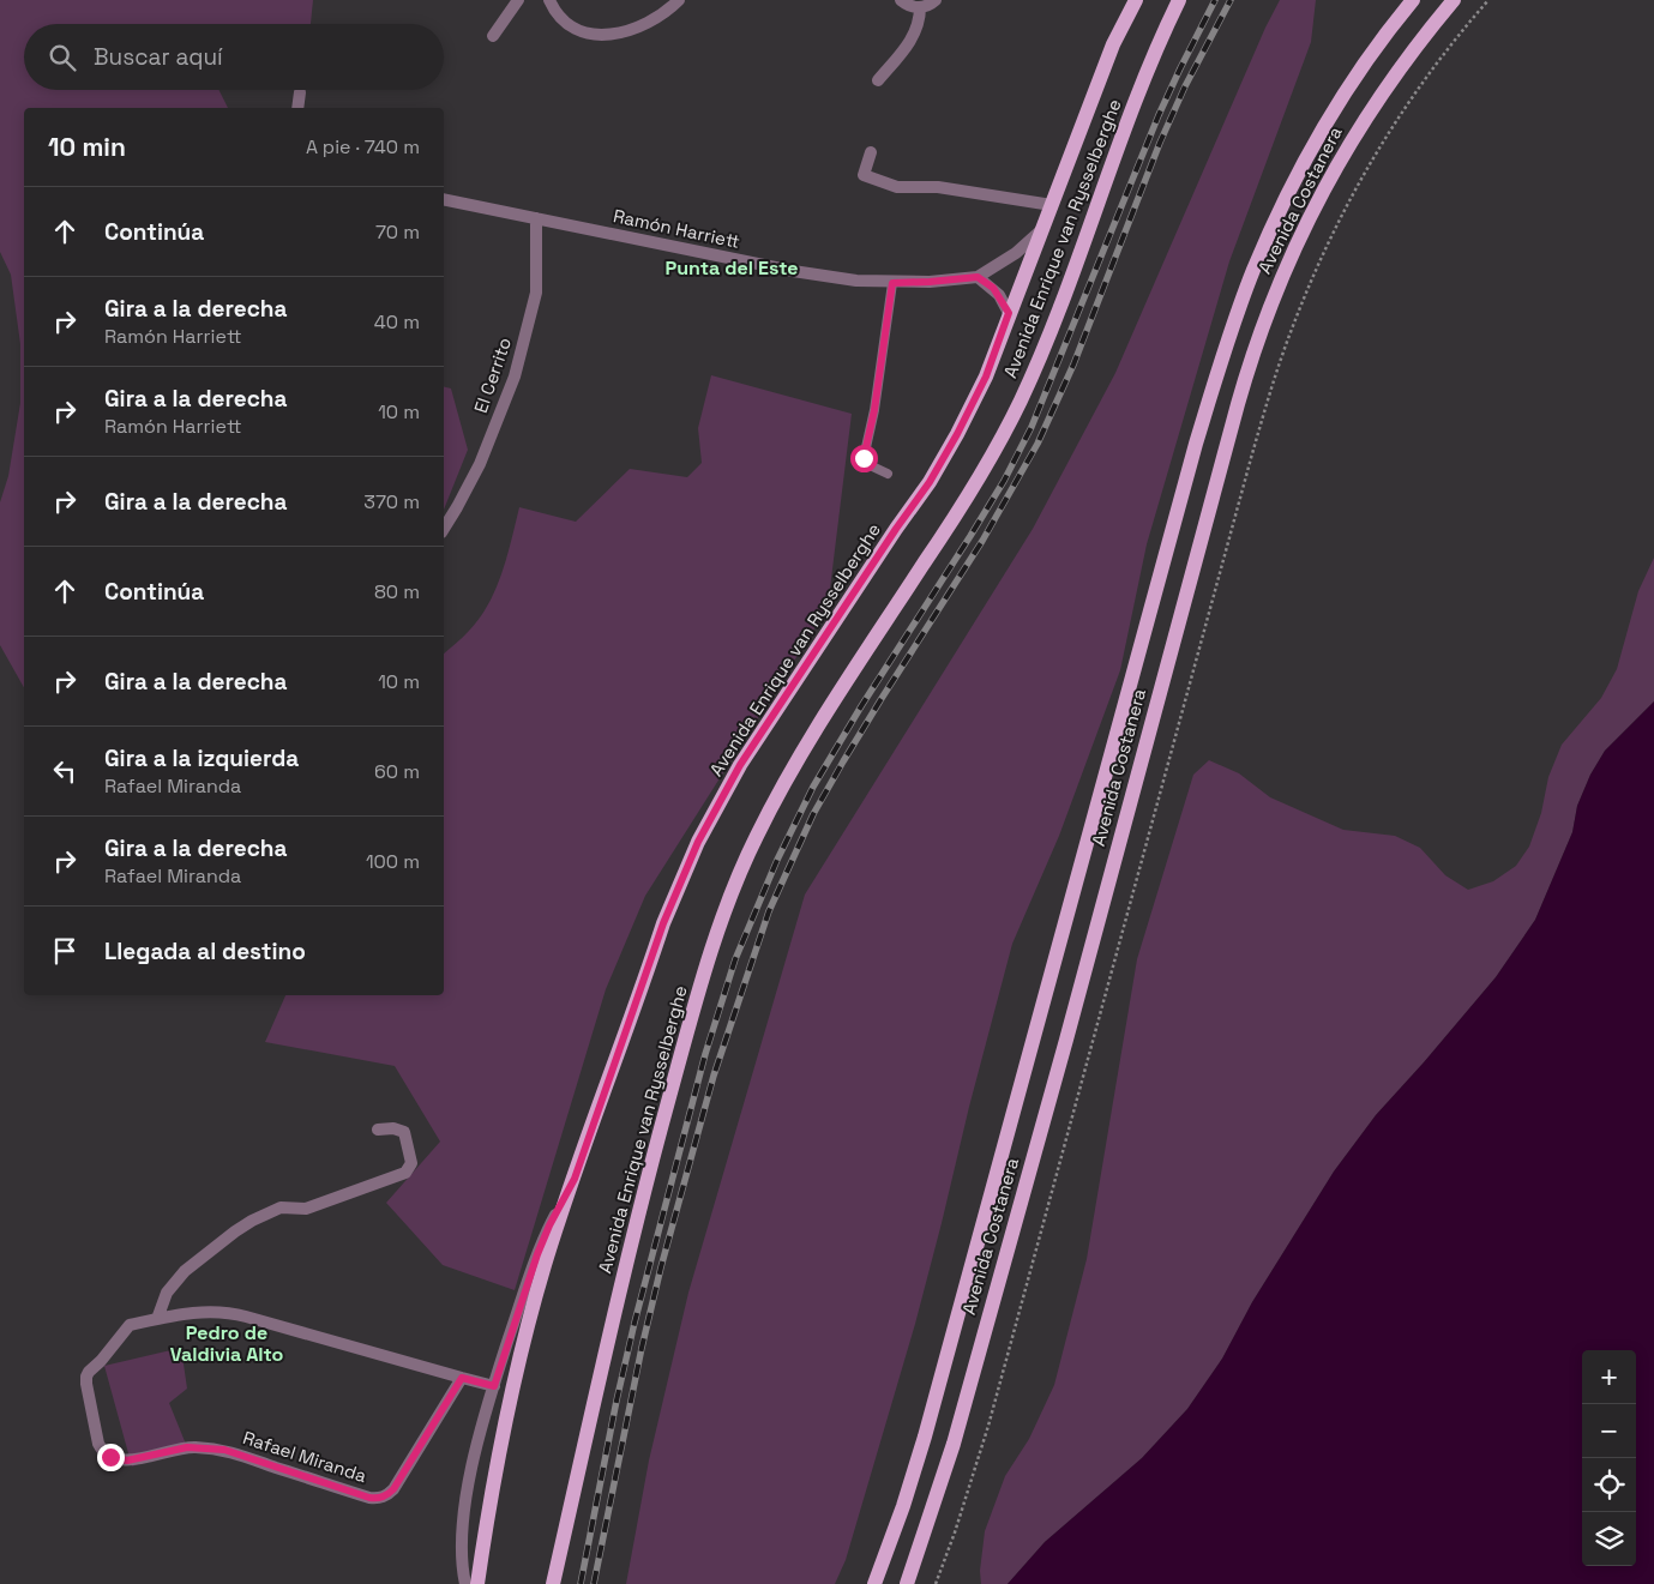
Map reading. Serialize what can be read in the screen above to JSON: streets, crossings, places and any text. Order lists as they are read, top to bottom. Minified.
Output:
{"streets":{"main road":["Avenida Costanera","Avenida Enrique van Rysselberghe"],"street":["Ramón Harriett","El Cerrito","Rafael Miranda"]},"crossings":[["Ramón Harriett","Avenida Enrique van Rysselberghe"],["Ramón Harriett","El Cerrito"]],"districts":["Punta del Este","Pedro de Valdivia Alto"],"page":{"search":"Buscar aquí","heading":["10 min","A pie · 740 m"],"list":[["Continúa","70 m"],["Gira a la derecha","Ramón Harriett","40 m"],["Gira a la derecha","Ramón Harriett","10 m"],["Gira a la derecha","370 m"],["Continúa","80 m"],["Gira a la derecha","10 m"],["Gira a la izquierda","Rafael Miranda","60 m"],["Gira a la derecha","Rafael Miranda","100 m"],"Llegada al destino"],"map_buttons":["+","−"]}}
